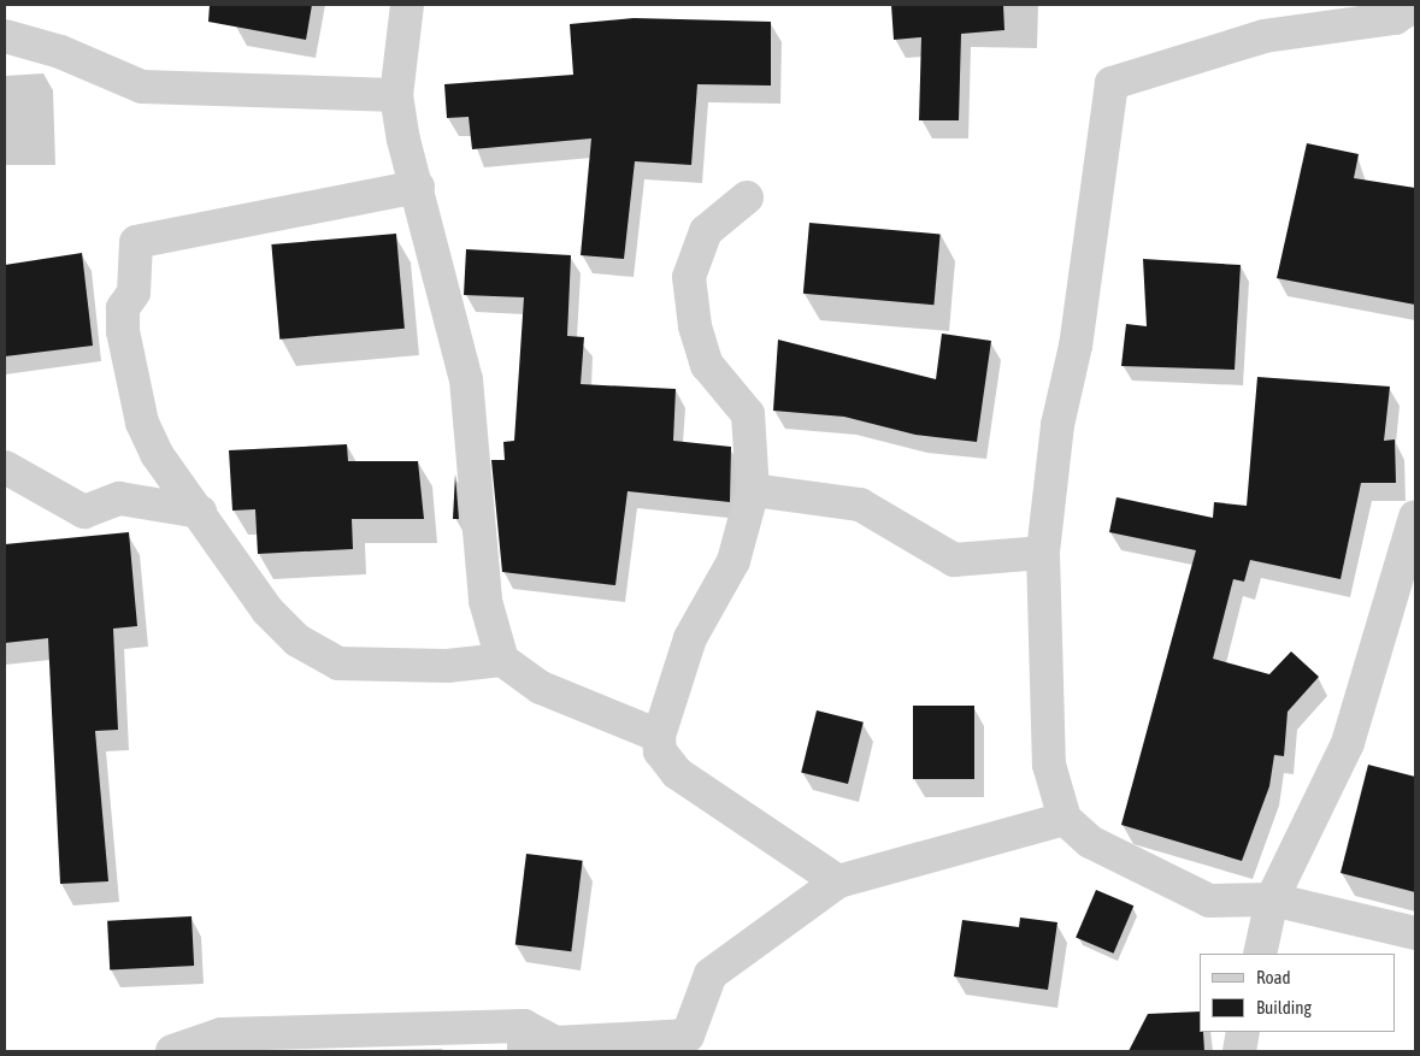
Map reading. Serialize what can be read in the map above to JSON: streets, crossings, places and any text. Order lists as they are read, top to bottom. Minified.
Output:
{"legend":["Road","Building"]}
